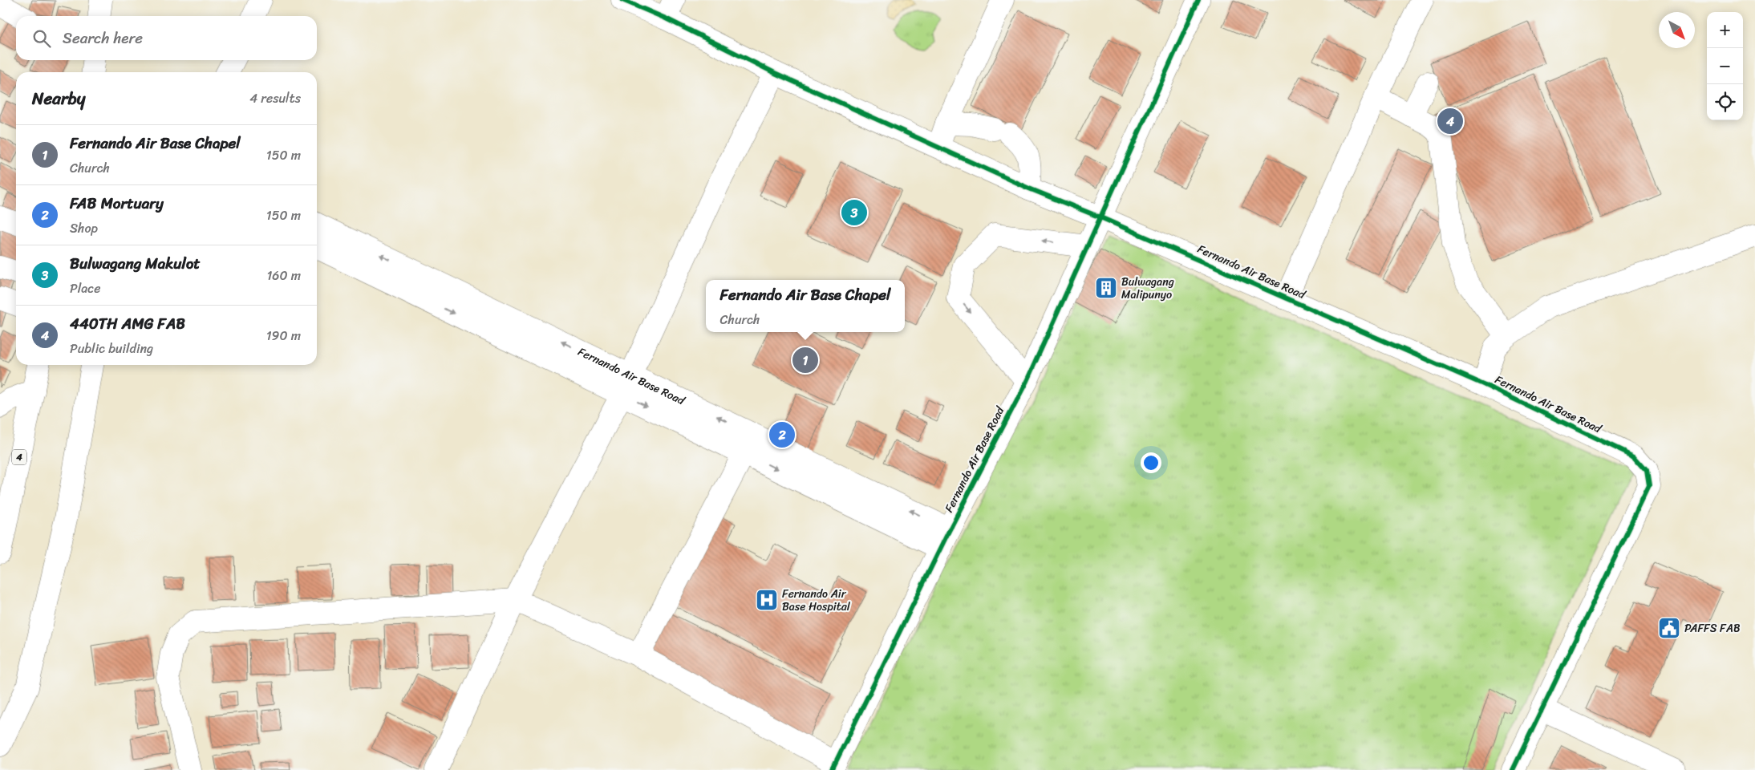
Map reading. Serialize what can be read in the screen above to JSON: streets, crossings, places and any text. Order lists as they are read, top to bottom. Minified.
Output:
{"streets":{"main road":["Fernando Air Base Road","4"]},"places":{"building":["Bulwagang Malipunyo"],"hospital":["Fernando Air Base Hospital"],"public building":["PAFFS FAB"]},"north":"bottom right","page":{"map_buttons":["+","−"],"search":"Search here","heading":["Nearby","4 results"],"pins":["4","3","1","2"],"list":[{"mark":"1","name":"Fernando Air Base Chapel","note":"Church","value":"150 m"},{"mark":"2","name":"FAB Mortuary","note":"Shop","value":"150 m"},{"mark":"3","name":"Bulwagang Makulot","note":"Place","value":"160 m"},{"mark":"4","name":"440TH AMG FAB","note":"Public building","value":"190 m"}],"popup":["Fernando Air Base Chapel","Church"]}}
